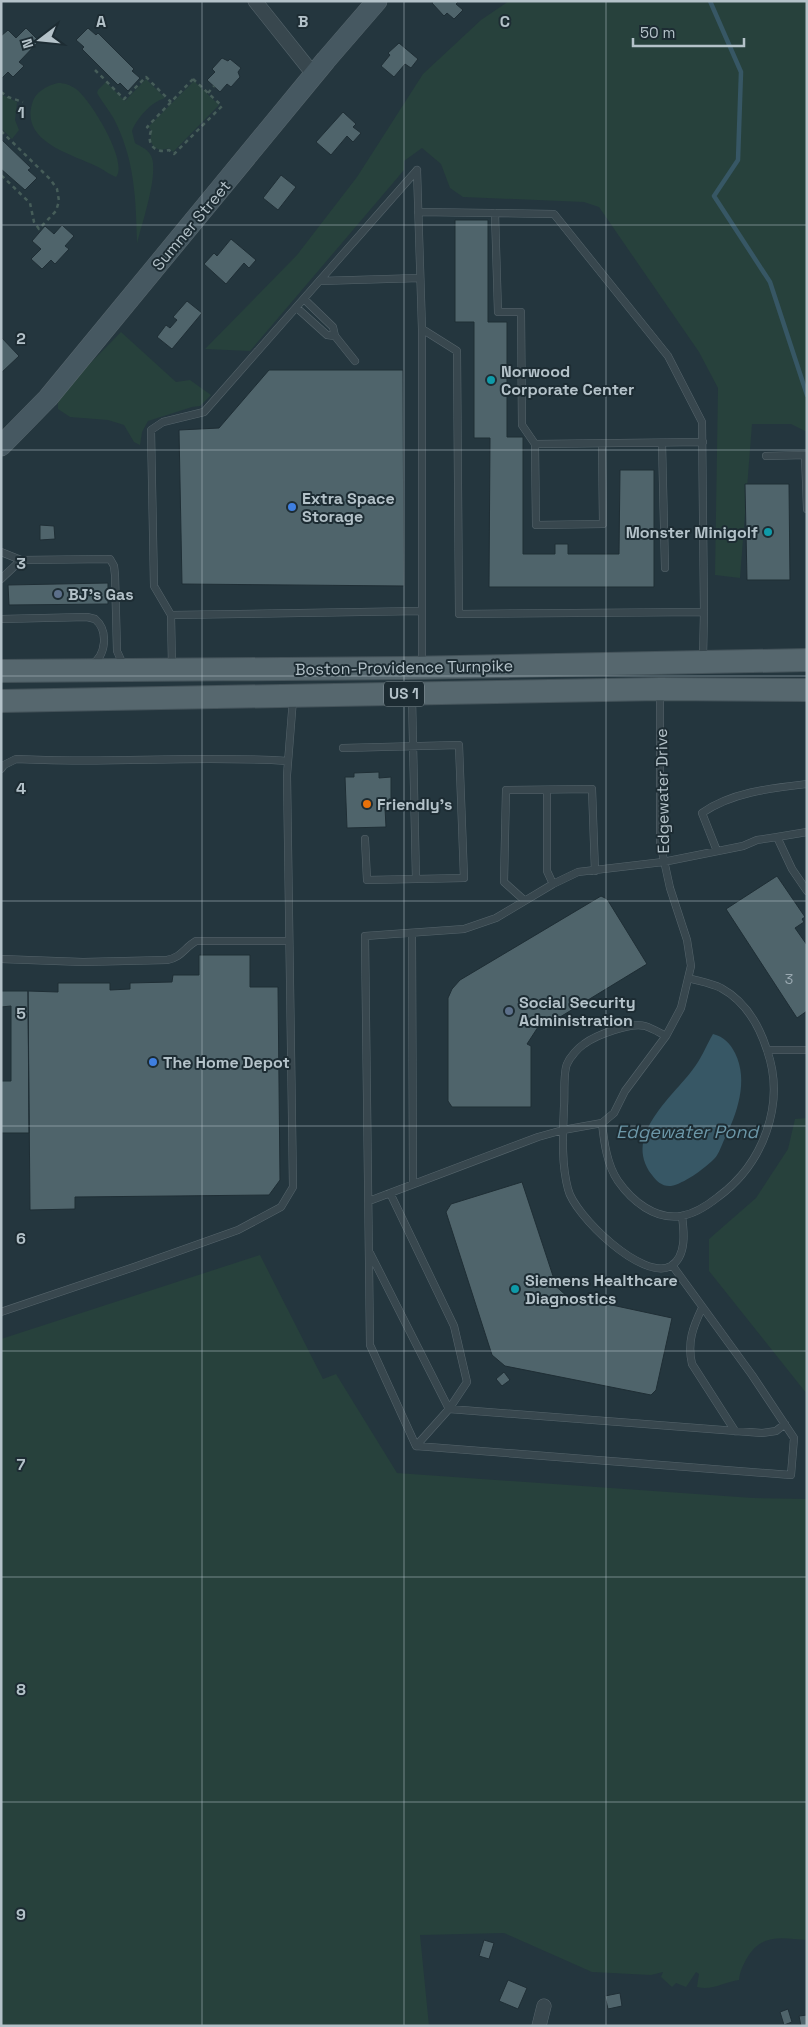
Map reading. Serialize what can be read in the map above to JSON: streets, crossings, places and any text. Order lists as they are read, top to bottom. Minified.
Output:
{"streets":{"main road":["Sumner Street","Boston-Providence Turnpike","US 1"],"lane":["Edgewater Drive"]},"crossings":[["Boston-Providence Turnpike","Edgewater Drive"]],"water":["Edgewater Pond"],"places":["Norwood Corporate Center","Extra Space Storage","Monster Minigolf","BJ's Gas","Friendly's","Social Security Administration","The Home Depot","Siemens Healthcare Diagnostics"],"house_numbers":["3"],"scale_bar":"50 m","north":"left","grid":{"columns":["A","B","C"],"rows":["1","2","3","4","5","6","7","8","9"]}}
